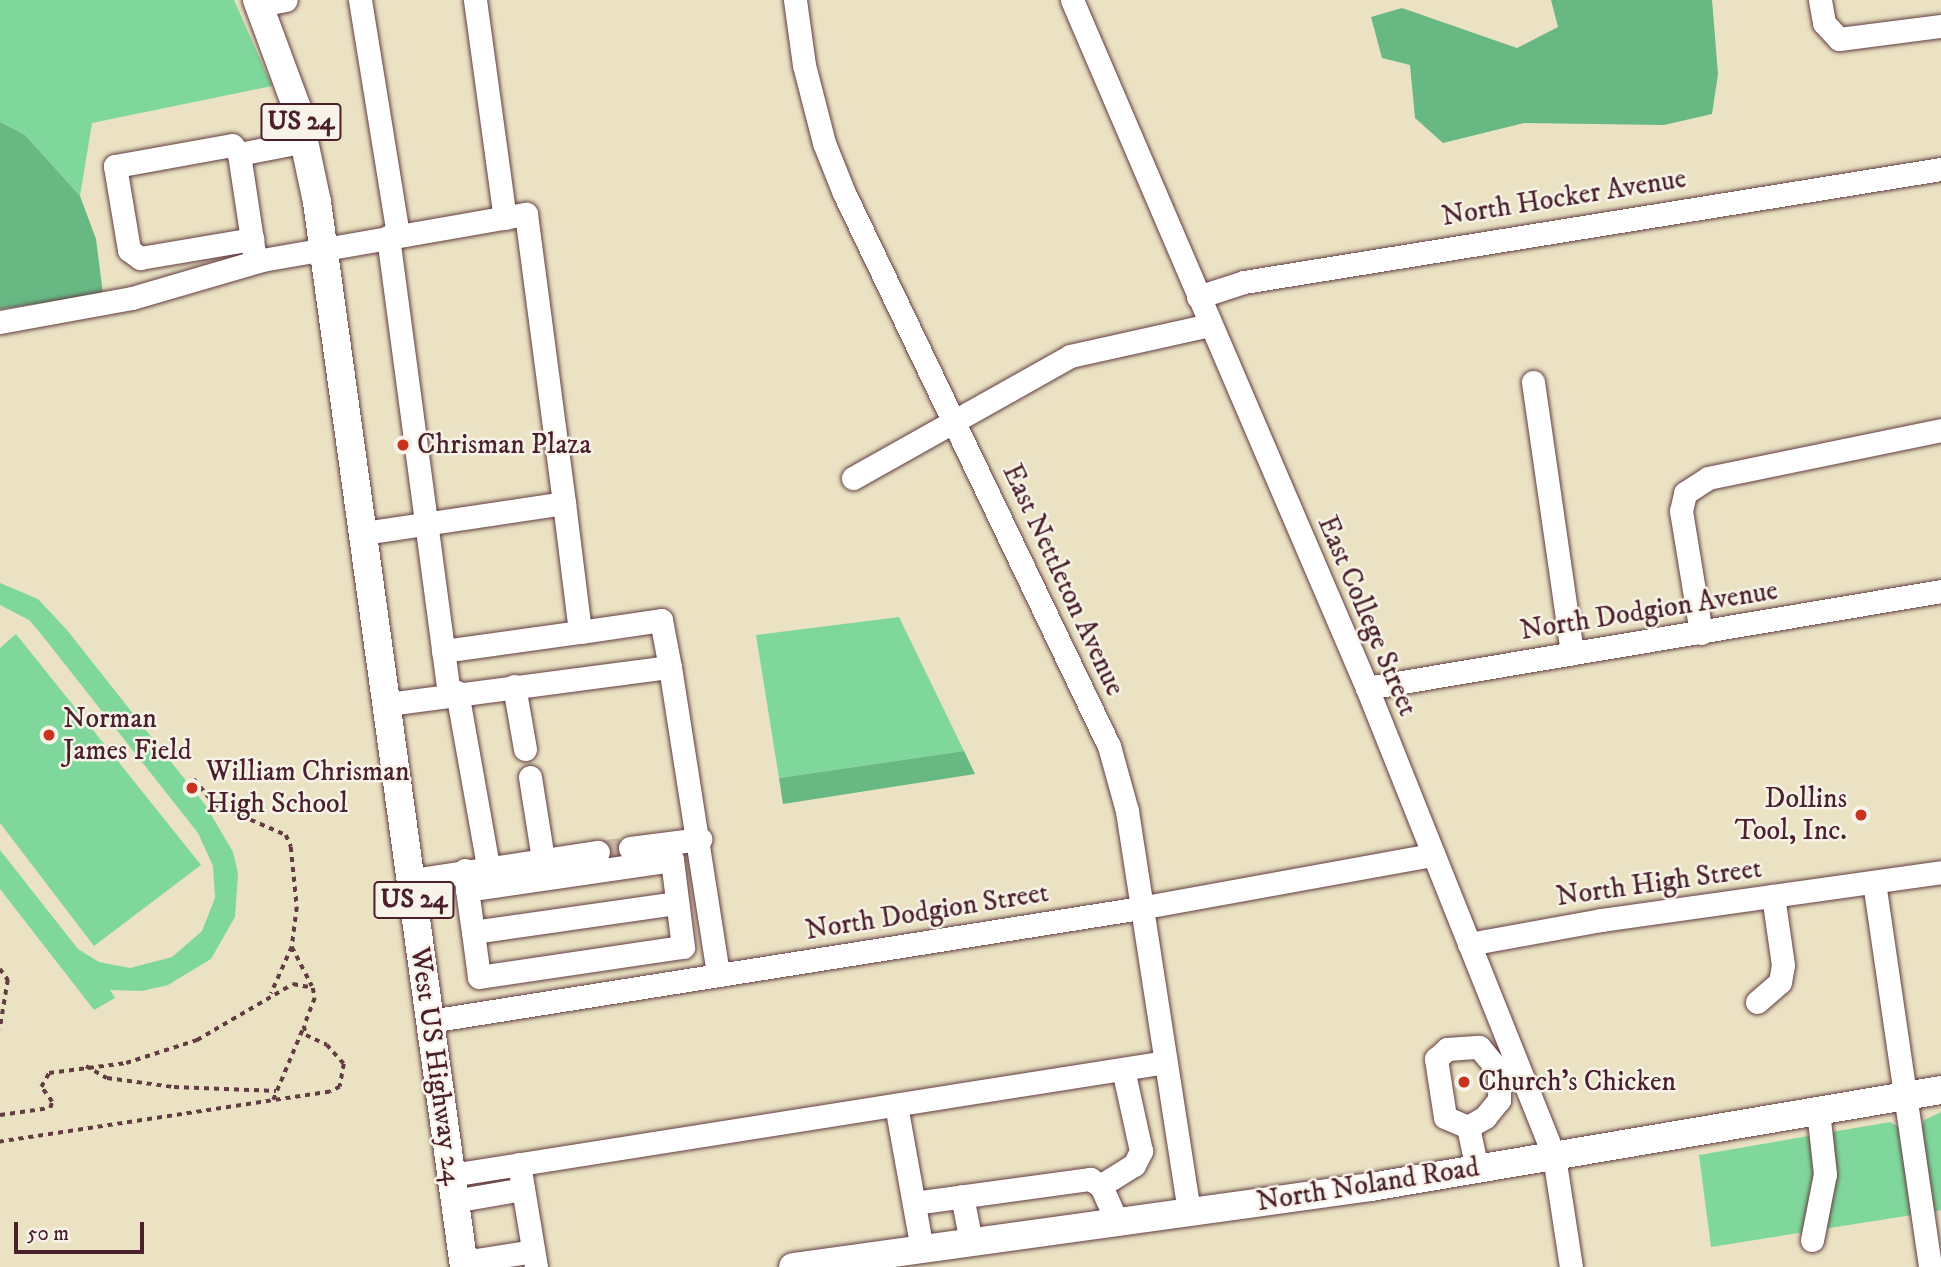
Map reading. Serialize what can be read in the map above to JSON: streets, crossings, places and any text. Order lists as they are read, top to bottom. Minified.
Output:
{"streets":{"main road":["US 24","West US Highway 24","North Noland Road"],"street":["North Hocker Avenue","East Nettleton Avenue","North Dodgion Avenue","East College Street","North High Street","North Dodgion Street"]},"crossings":[["US 24","West US Highway 24"],["North Hocker Avenue","East College Street"],["East Nettleton Avenue","North Dodgion Street"],["East Nettleton Avenue","North Noland Road"],["North Dodgion Avenue","East College Street"],["East College Street","North High Street"],["East College Street","North Dodgion Street"],["East College Street","North Noland Road"],["North Dodgion Street","West US Highway 24"]],"places":["Chrisman Plaza","Norman James Field","William Chrisman High School","Dollins Tool, Inc.","Church's Chicken"],"scale_bar":"50 m"}
